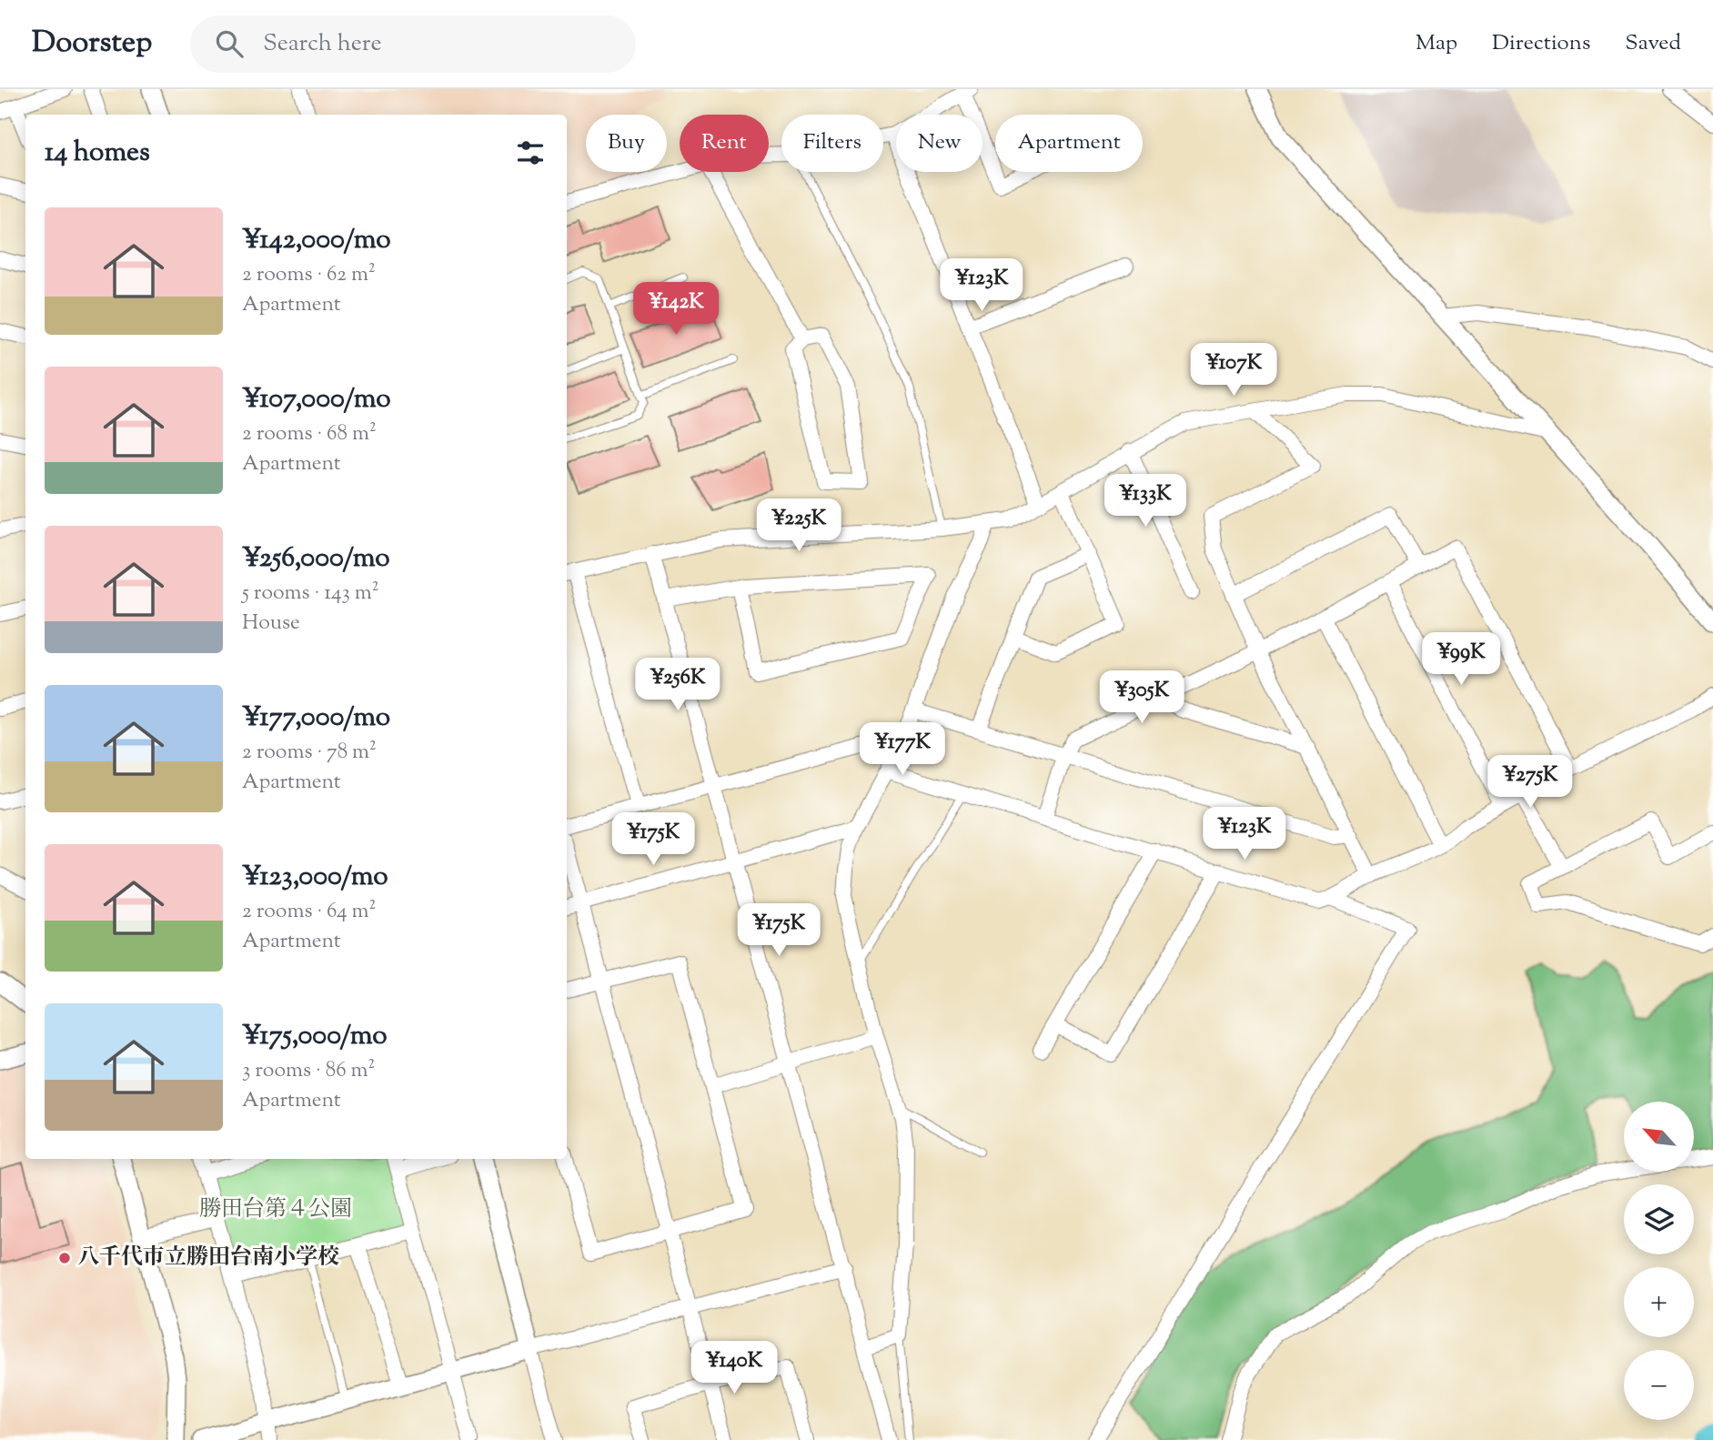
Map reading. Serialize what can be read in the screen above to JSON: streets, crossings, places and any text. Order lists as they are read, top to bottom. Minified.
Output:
{"parks":["勝田台第４公園"],"places":["八千代市立勝田台南小学校"],"north":"top left","page":{"header":"Doorstep","search":"Search here","nav":["Map","Directions","Saved"],"chip":["Buy","Rent","Filters","New","Apartment"],"heading":"14 homes","list":[{"name":"¥142,000/mo","note":"2 rooms · 62 m² · Apartment"},{"name":"¥107,000/mo","note":"2 rooms · 68 m² · Apartment"},{"name":"¥256,000/mo","note":"5 rooms · 143 m² · House"},{"name":"¥177,000/mo","note":"2 rooms · 78 m² · Apartment"},{"name":"¥123,000/mo","note":"2 rooms · 64 m² · Apartment"},{"name":"¥175,000/mo","note":"3 rooms · 86 m² · Apartment"}],"price":["¥123K","¥142K","¥107K","¥133K","¥225K","¥99K","¥256K","¥305K","¥177K","¥275K","¥123K","¥175K","¥175K","¥140K"],"map_buttons":["+","−"]}}
